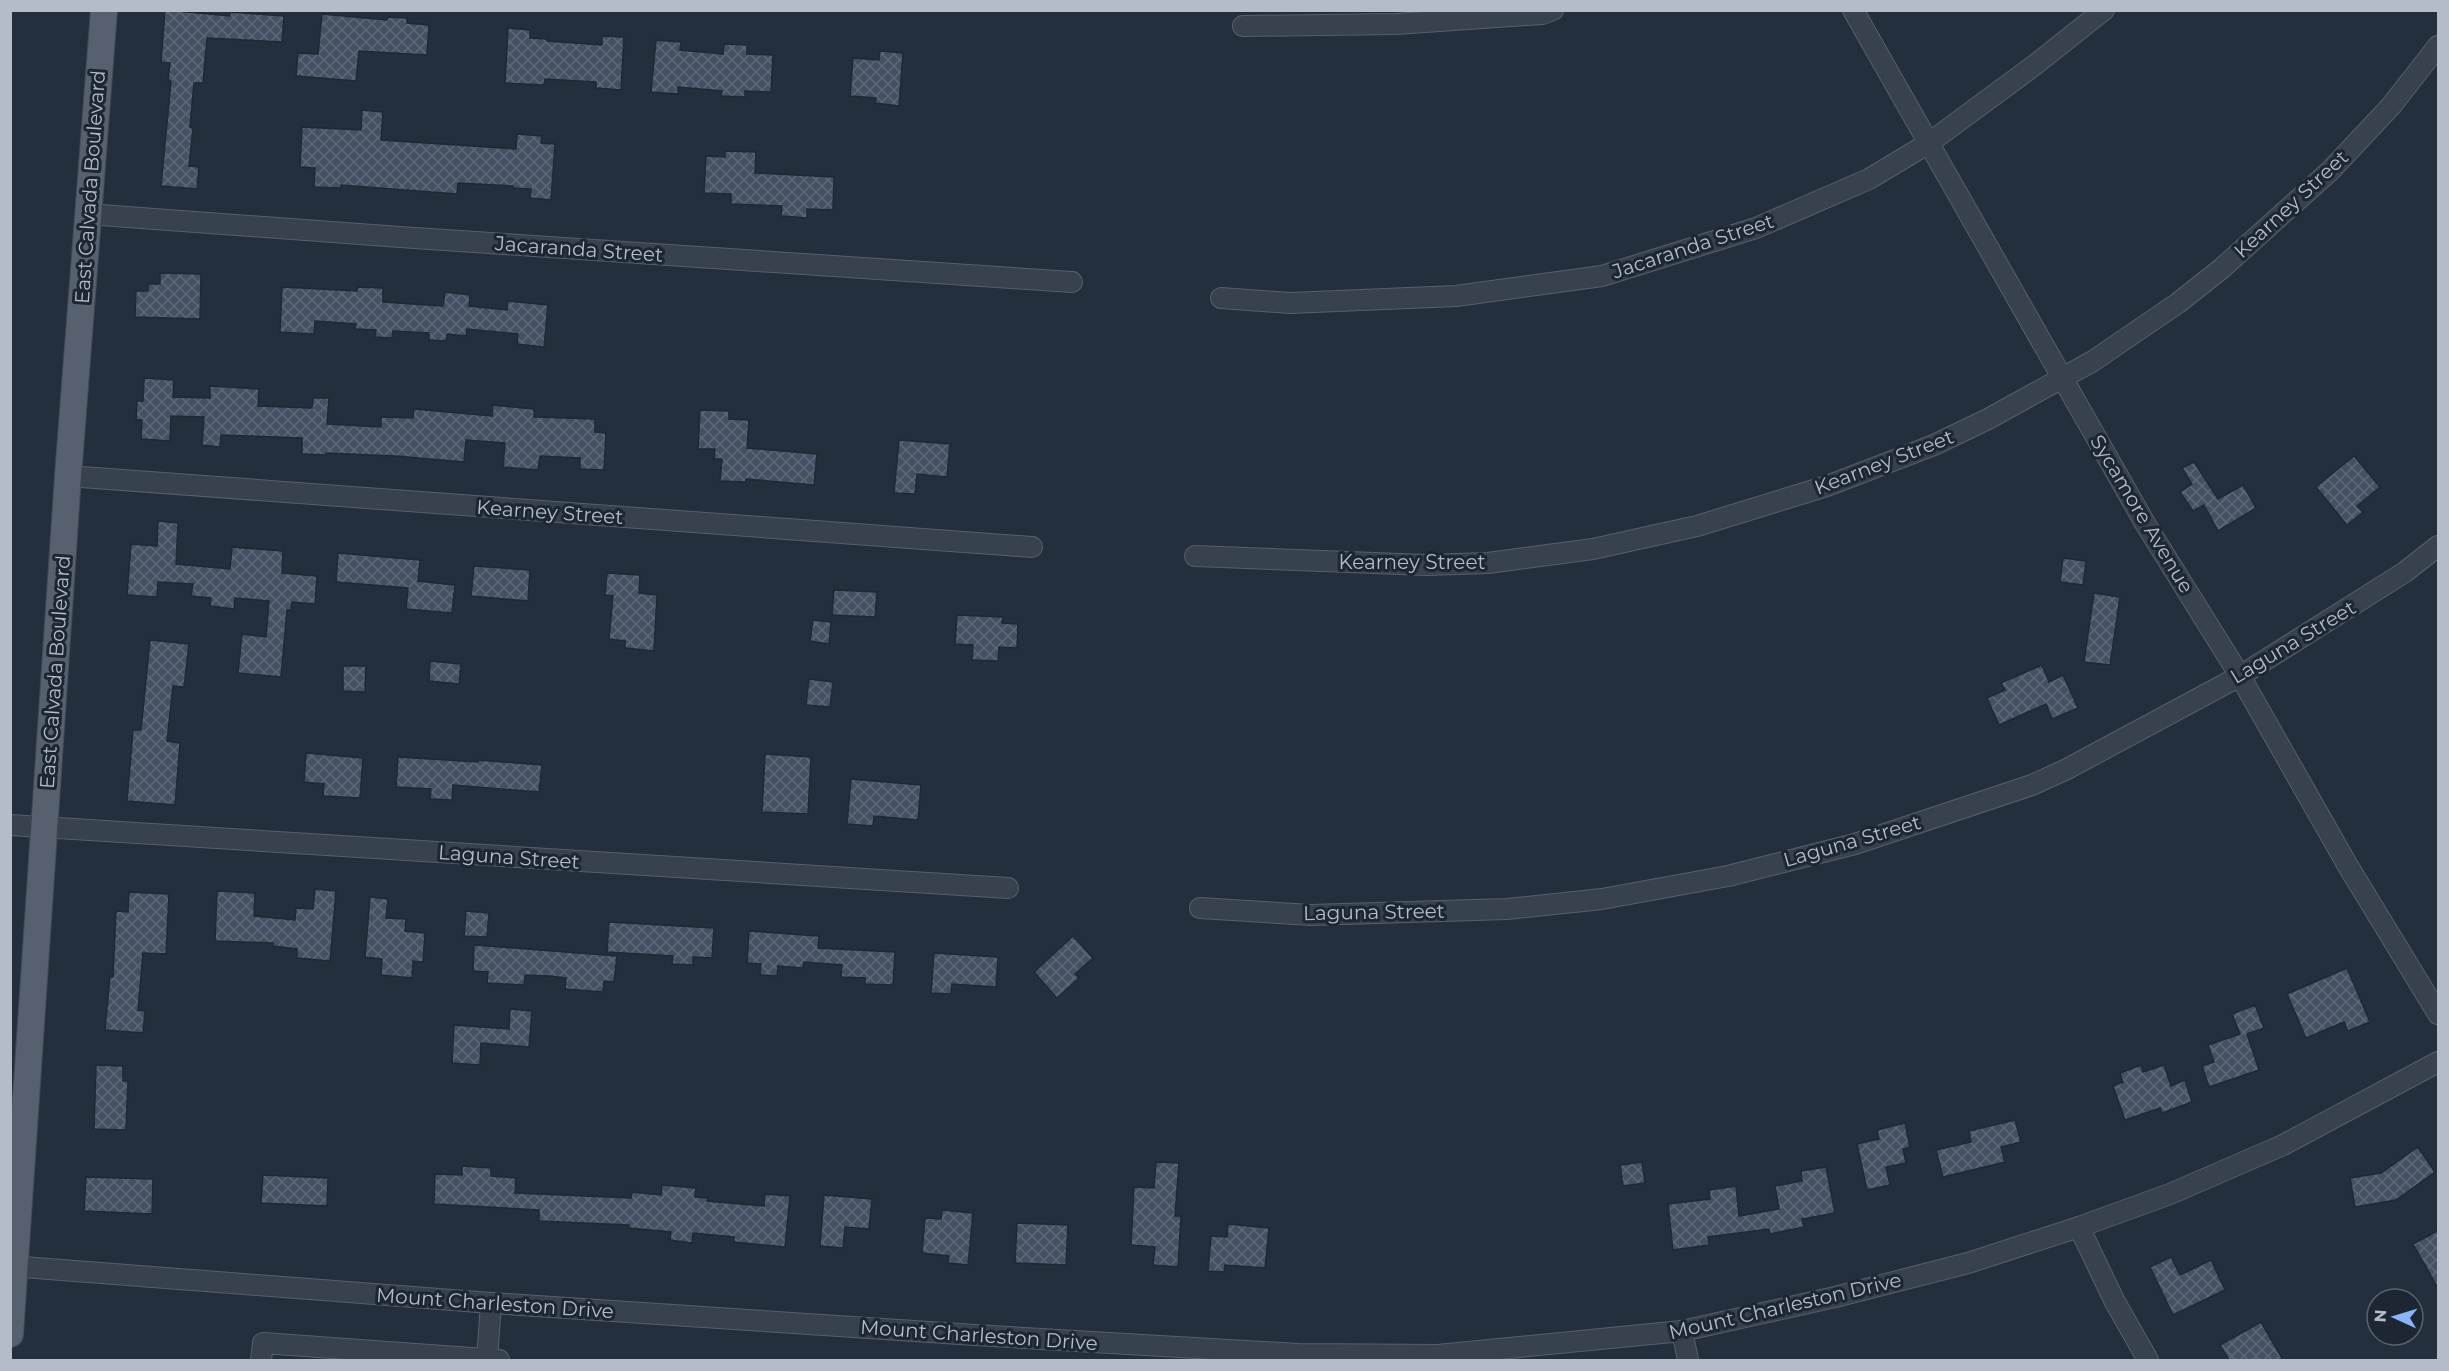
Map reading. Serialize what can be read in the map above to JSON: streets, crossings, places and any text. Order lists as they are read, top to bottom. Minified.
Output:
{"streets":{"main road":["East Calvada Boulevard"],"street":["Kearney Street","Jacaranda Street","Sycamore Avenue","Laguna Street","Mount Charleston Drive"]},"crossings":[["East Calvada Boulevard","Kearney Street"],["East Calvada Boulevard","Jacaranda Street"],["East Calvada Boulevard","Laguna Street"],["East Calvada Boulevard","Mount Charleston Drive"],["Kearney Street","Sycamore Avenue"],["Jacaranda Street","Sycamore Avenue"],["Sycamore Avenue","Laguna Street"]],"north":"left"}
